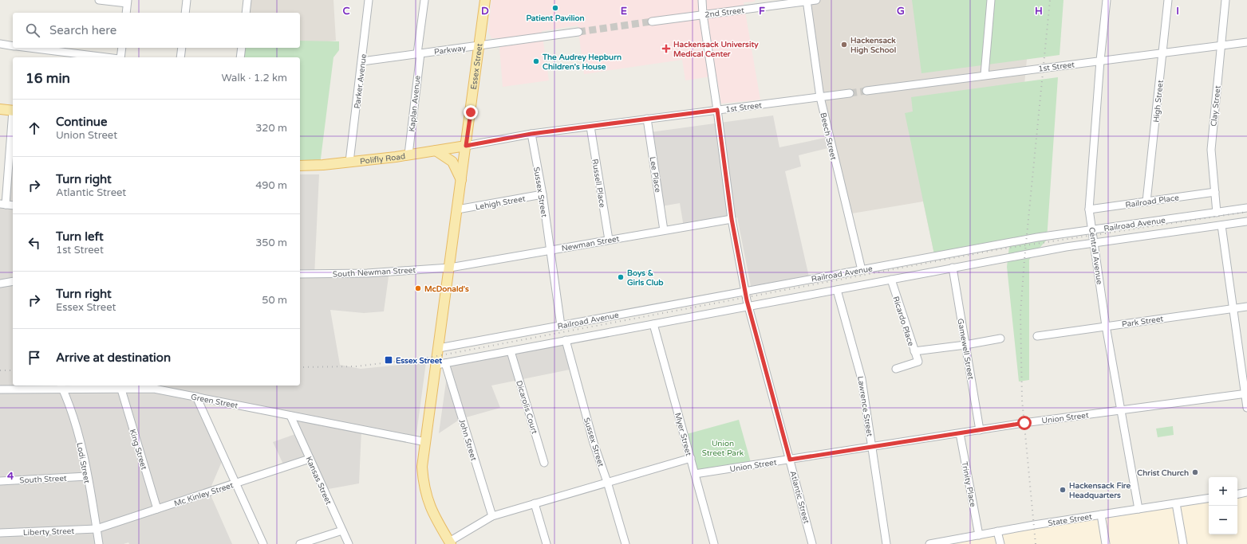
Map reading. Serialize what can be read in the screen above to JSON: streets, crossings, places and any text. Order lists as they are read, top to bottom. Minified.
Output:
{"streets":{"main road":["Essex Street","Polifly Road"],"street":["2nd Street","Parkway","1st Street","Parker Avenue","High Street","Kaplan Avenue","Clay Street","Beech Street","Lee Place","Russell Place","Sussex Street","Railroad Place","Lehigh Street","Railroad Avenue","Newman Street","Central Avenue","South Newman Street","Ricardo Place","Park Street","Gamewell Street","Green Street","Lawrence Street","Dicarolis Court","Union Street","Myer Street","John Street","King Street","Lodi Street","South Street","Kansas Street","Trinity Place","Mc Kinley Street","Atlantic Street","State Street","Liberty Street"]},"crossings":[["2nd Street","Beech Street"],["2nd Street","Atlantic Street"],["Parkway","Essex Street"],["Parkway","Parker Avenue"],["Parkway","Kaplan Avenue"],["1st Street","Essex Street"],["1st Street","High Street"],["1st Street","Clay Street"],["1st Street","Beech Street"],["1st Street","Polifly Road"],["1st Street","Lee Place"],["1st Street","Russell Place"],["1st Street","Sussex Street"],["1st Street","Central Avenue"],["1st Street","Atlantic Street"],["Essex Street","Polifly Road"],["Essex Street","Lehigh Street"],["Essex Street","Railroad Avenue"],["Essex Street","Newman Street"],["Essex Street","South Newman Street"],["Essex Street","Green Street"],["Essex Street","John Street"],["Parker Avenue","Polifly Road"],["High Street","Railroad Place"],["Kaplan Avenue","Polifly Road"],["Clay Street","Railroad Place"],["Clay Street","Railroad Avenue"],["Beech Street","Railroad Avenue"],["Lee Place","Newman Street"],["Russell Place","Newman Street"],["Sussex Street","Lehigh Street"],["Sussex Street","Railroad Avenue"],["Sussex Street","Newman Street"],["Railroad Place","Central Avenue"],["Railroad Avenue","Central Avenue"],["Railroad Avenue","Ricardo Place"],["Railroad Avenue","Gamewell Street"],["Railroad Avenue","Lawrence Street"],["Railroad Avenue","Dicarolis Court"],["Railroad Avenue","Myer Street"],["Railroad Avenue","John Street"],["Railroad Avenue","Atlantic Street"],["Newman Street","South Newman Street"],["Newman Street","Atlantic Street"],["Central Avenue","Park Street"],["Central Avenue","Union Street"],["Central Avenue","State Street"],["Gamewell Street","Union Street"],["Green Street","King Street"],["Green Street","Lodi Street"],["Green Street","Kansas Street"],["Lawrence Street","Union Street"],["Union Street","Myer Street"],["Union Street","Trinity Place"],["Union Street","Atlantic Street"],["King Street","Mc Kinley Street"],["Lodi Street","South Street"],["Lodi Street","Mc Kinley Street"],["Lodi Street","Liberty Street"],["Kansas Street","Mc Kinley Street"],["Trinity Place","State Street"],["Mc Kinley Street","Liberty Street"]],"parks":["Union Street Park"],"places":{"other":["Patient Pavilion","Hackensack High School","The Audrey Hepburn Children's House","Boys & Girls Club","McDonald's","Christ Church","Hackensack Fire Headquarters"],"health":["Hackensack University Medical Center"],"transit":["Essex Street"]},"page":{"search":"Search here","heading":["16 min","Walk · 1.2 km"],"list":[["Continue","Union Street","320 m"],["Turn right","Atlantic Street","490 m"],["Turn left","1st Street","350 m"],["Turn right","Essex Street","50 m"],"Arrive at destination"],"map_buttons":["+","−"]},"grid":{"columns":["C","D","E","F","G","H","I"],"rows":["4"]}}
